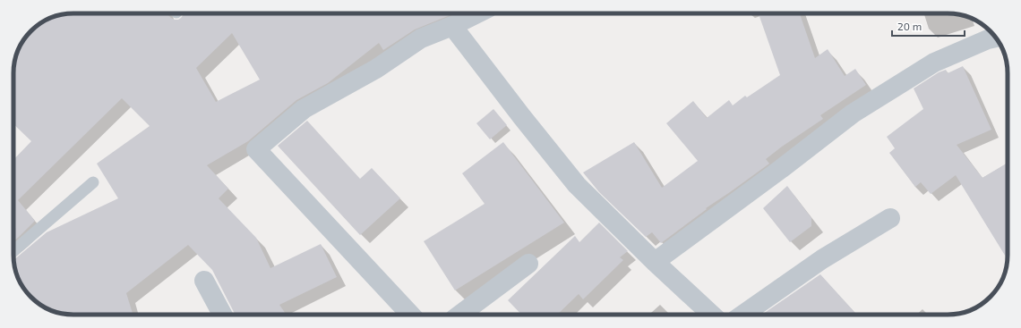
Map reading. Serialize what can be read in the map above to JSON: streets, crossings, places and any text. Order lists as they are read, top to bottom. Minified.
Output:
{"scale_bar":"20 m"}
